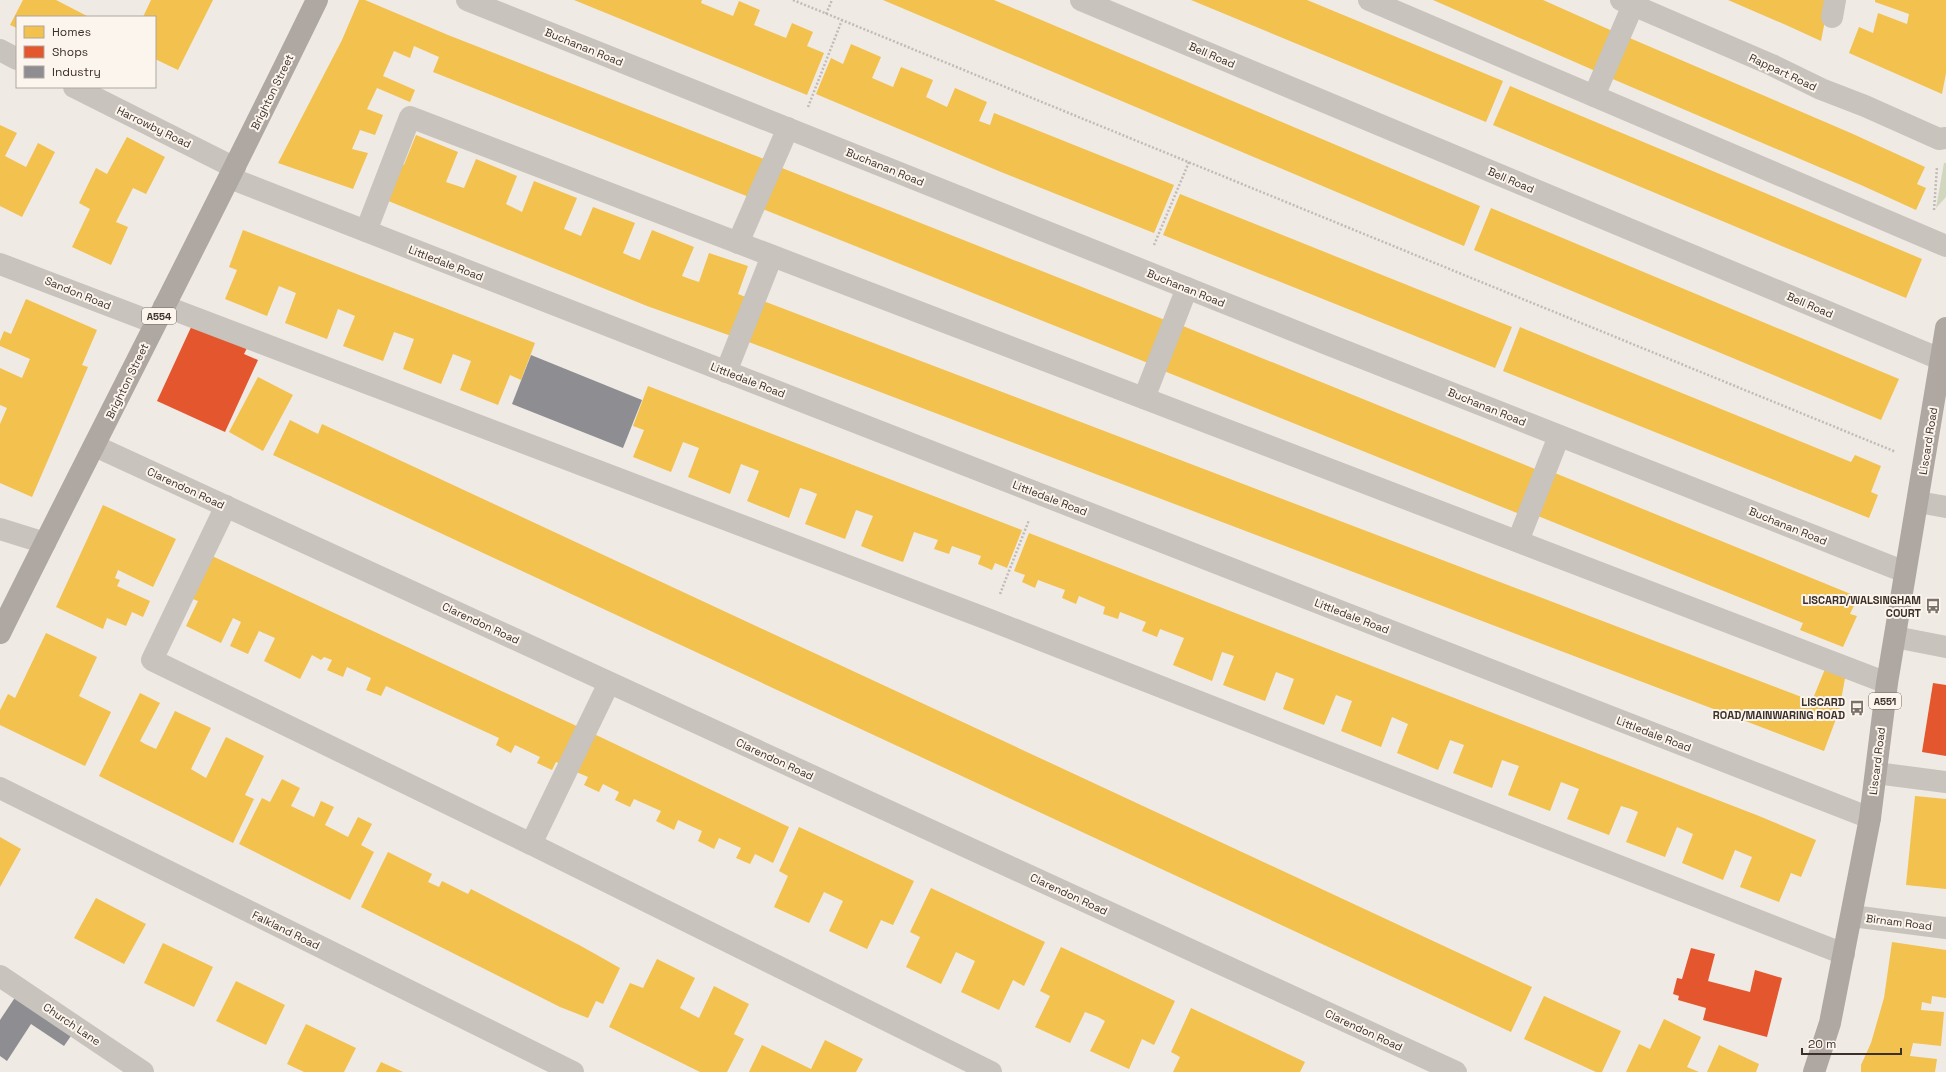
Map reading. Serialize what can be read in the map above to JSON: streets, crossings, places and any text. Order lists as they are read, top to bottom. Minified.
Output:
{"streets":{"main road":["Brighton Street","A554","Liscard Road","A551"],"street":["Buchanan Road","Bell Road","Rappart Road","Harrowby Road","Littledale Road","Sandon Road","Clarendon Road","Birnam Road","Falkland Road","Church Lane"]},"crossings":[["Buchanan Road","Liscard Road"],["Bell Road","Liscard Road"],["Brighton Street","Harrowby Road"],["Brighton Street","Littledale Road"],["Brighton Street","Sandon Road"],["Brighton Street","Clarendon Road"],["Harrowby Road","Littledale Road"],["Littledale Road","Liscard Road"],["Sandon Road","Liscard Road"],["Liscard Road","Birnam Road"]],"places":{"bus stop":["LISCARD/WALSINGHAM COURT","LISCARD ROAD/MAINWARING ROAD"]},"legend":["Homes","Shops","Industry"],"scale_bar":"20 m"}
